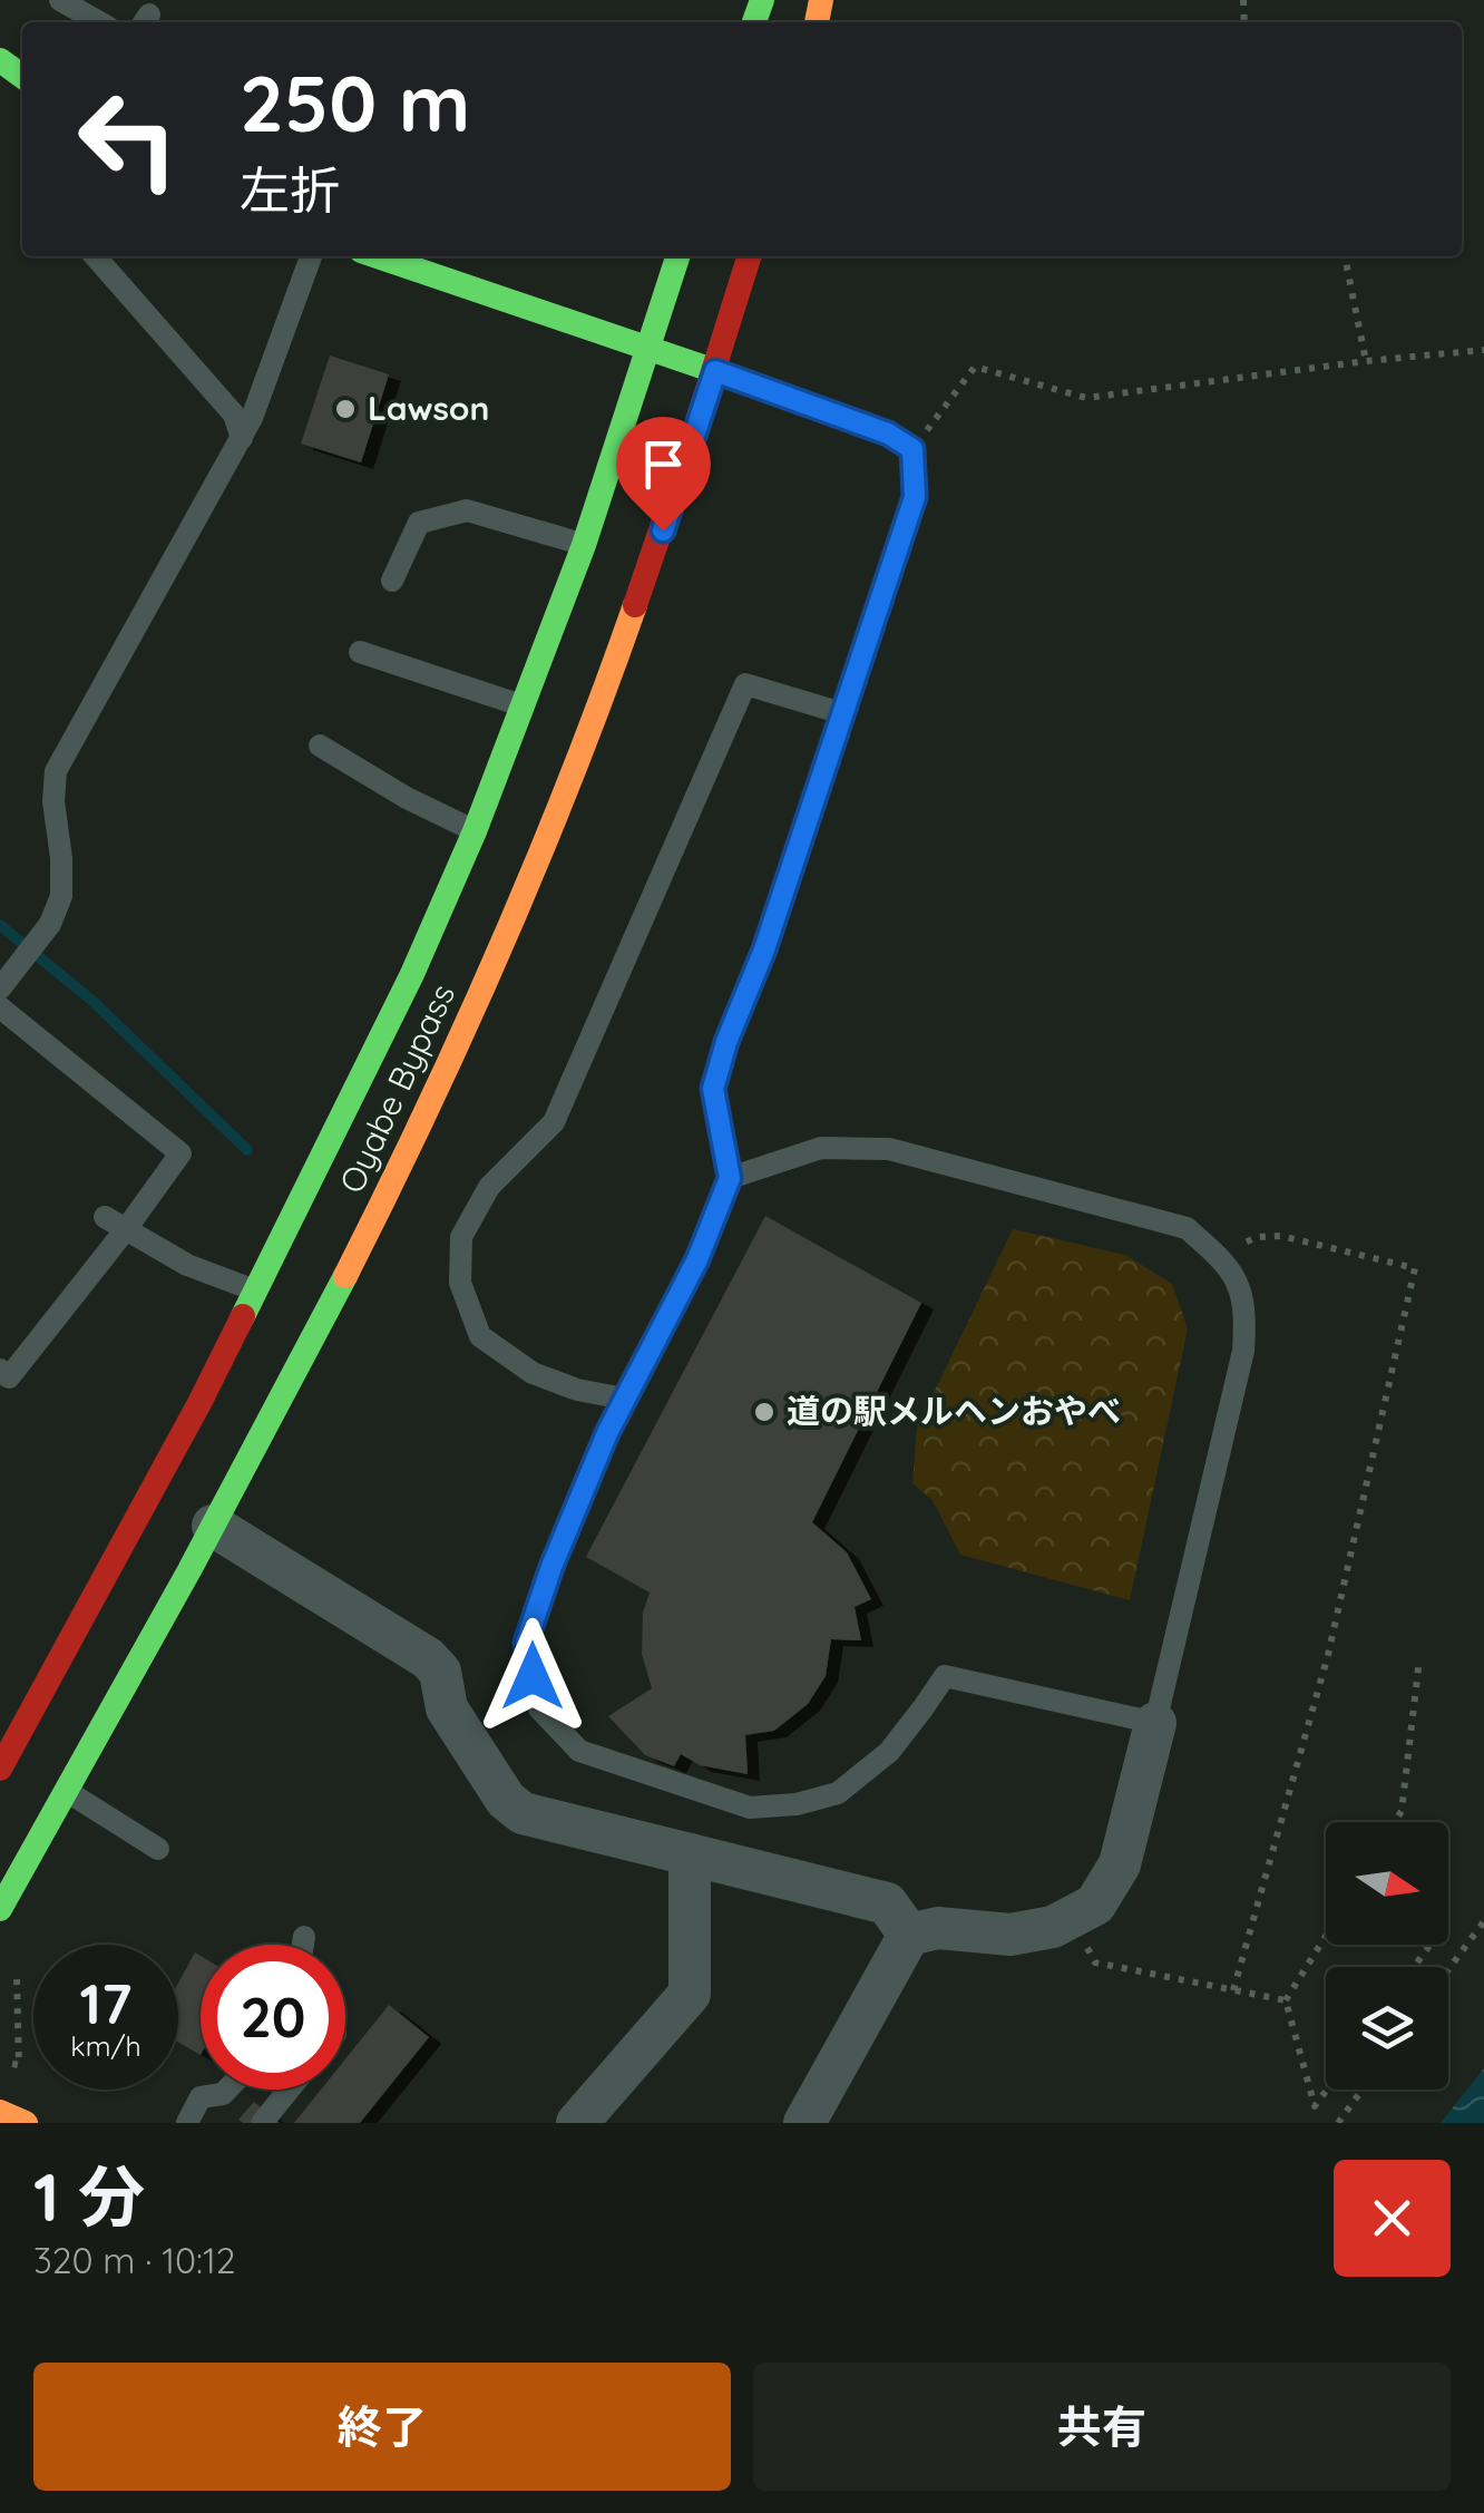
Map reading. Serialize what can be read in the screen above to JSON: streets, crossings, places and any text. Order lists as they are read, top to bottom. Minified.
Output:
{"streets":{"main road":["Oyabe Bypass"]},"places":["Lawson","道の駅メルヘンおやべ"],"north":"right","page":{"turn":["250 m","左折"],"speed":"17 km/h","limit":"20","heading":["1 分","320 m · 10:12"],"buttons":["終了","共有"]}}
